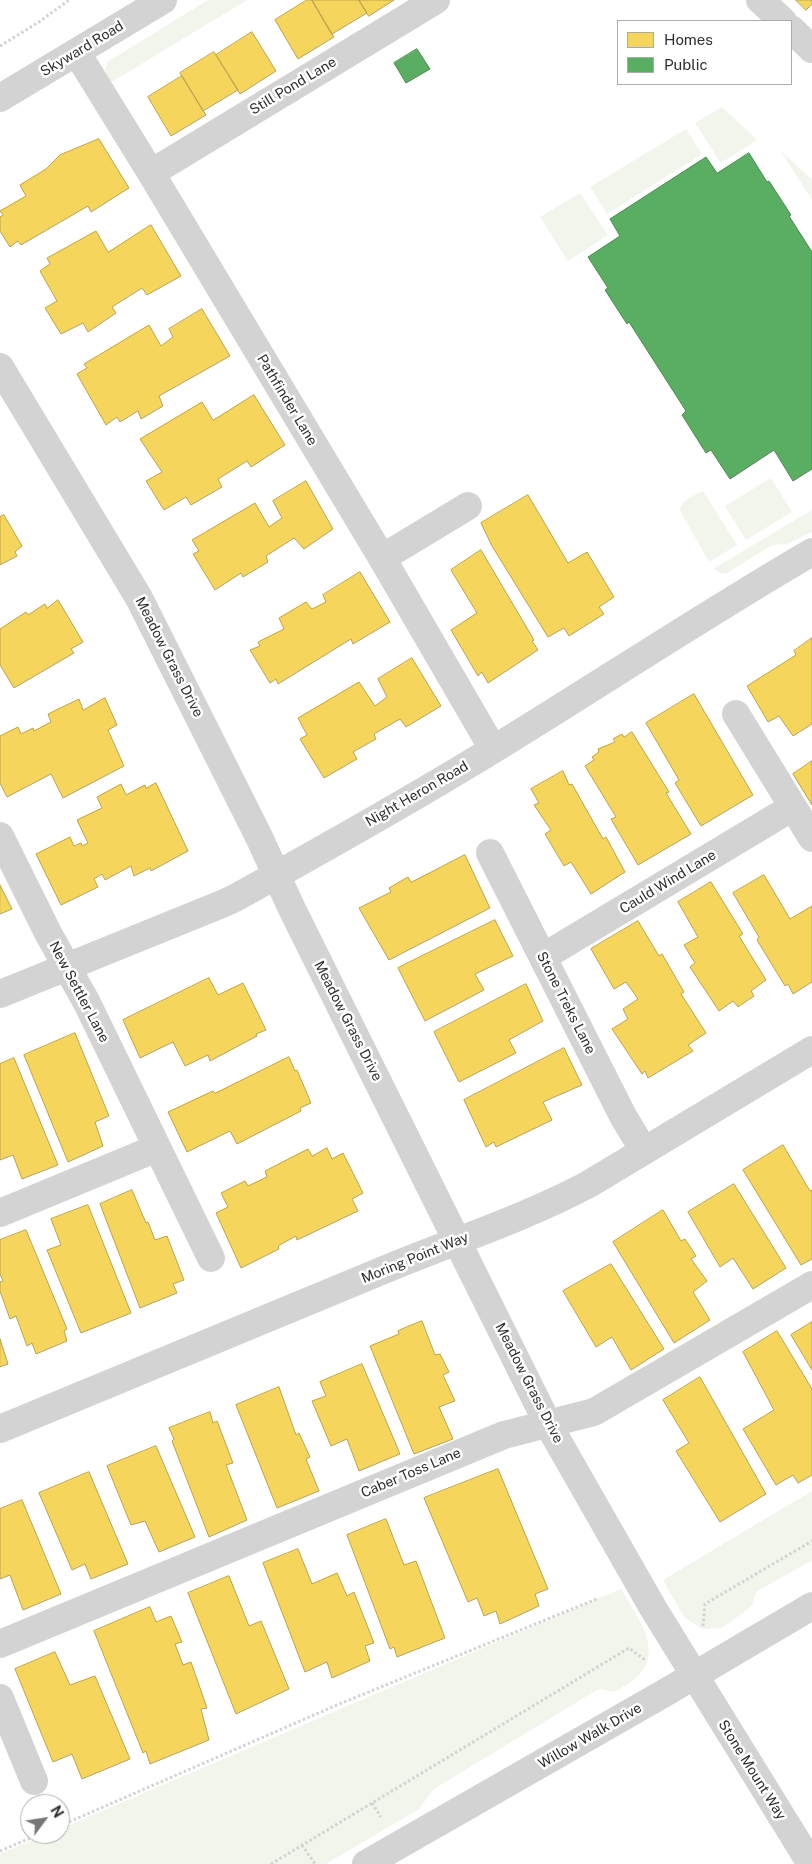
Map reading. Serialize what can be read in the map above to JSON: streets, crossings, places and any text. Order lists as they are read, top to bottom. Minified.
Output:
{"streets":{"street":["Skyward Road","Still Pond Lane","Pathfinder Lane","Meadow Grass Drive","Night Heron Road","Cauld Wind Lane","New Settler Lane","Stone Treks Lane","Moring Point Way","Caber Toss Lane","Willow Walk Drive","Stone Mount Way"]},"crossings":[["Skyward Road","Pathfinder Lane"],["Still Pond Lane","Pathfinder Lane"],["Pathfinder Lane","Night Heron Road"],["Meadow Grass Drive","Night Heron Road"],["Meadow Grass Drive","Moring Point Way"],["Meadow Grass Drive","Caber Toss Lane"],["Meadow Grass Drive","Willow Walk Drive"],["Meadow Grass Drive","Stone Mount Way"],["Night Heron Road","New Settler Lane"],["Cauld Wind Lane","Stone Treks Lane"],["Stone Treks Lane","Moring Point Way"],["Willow Walk Drive","Stone Mount Way"]],"legend":["Homes","Public"],"north":"top right"}
